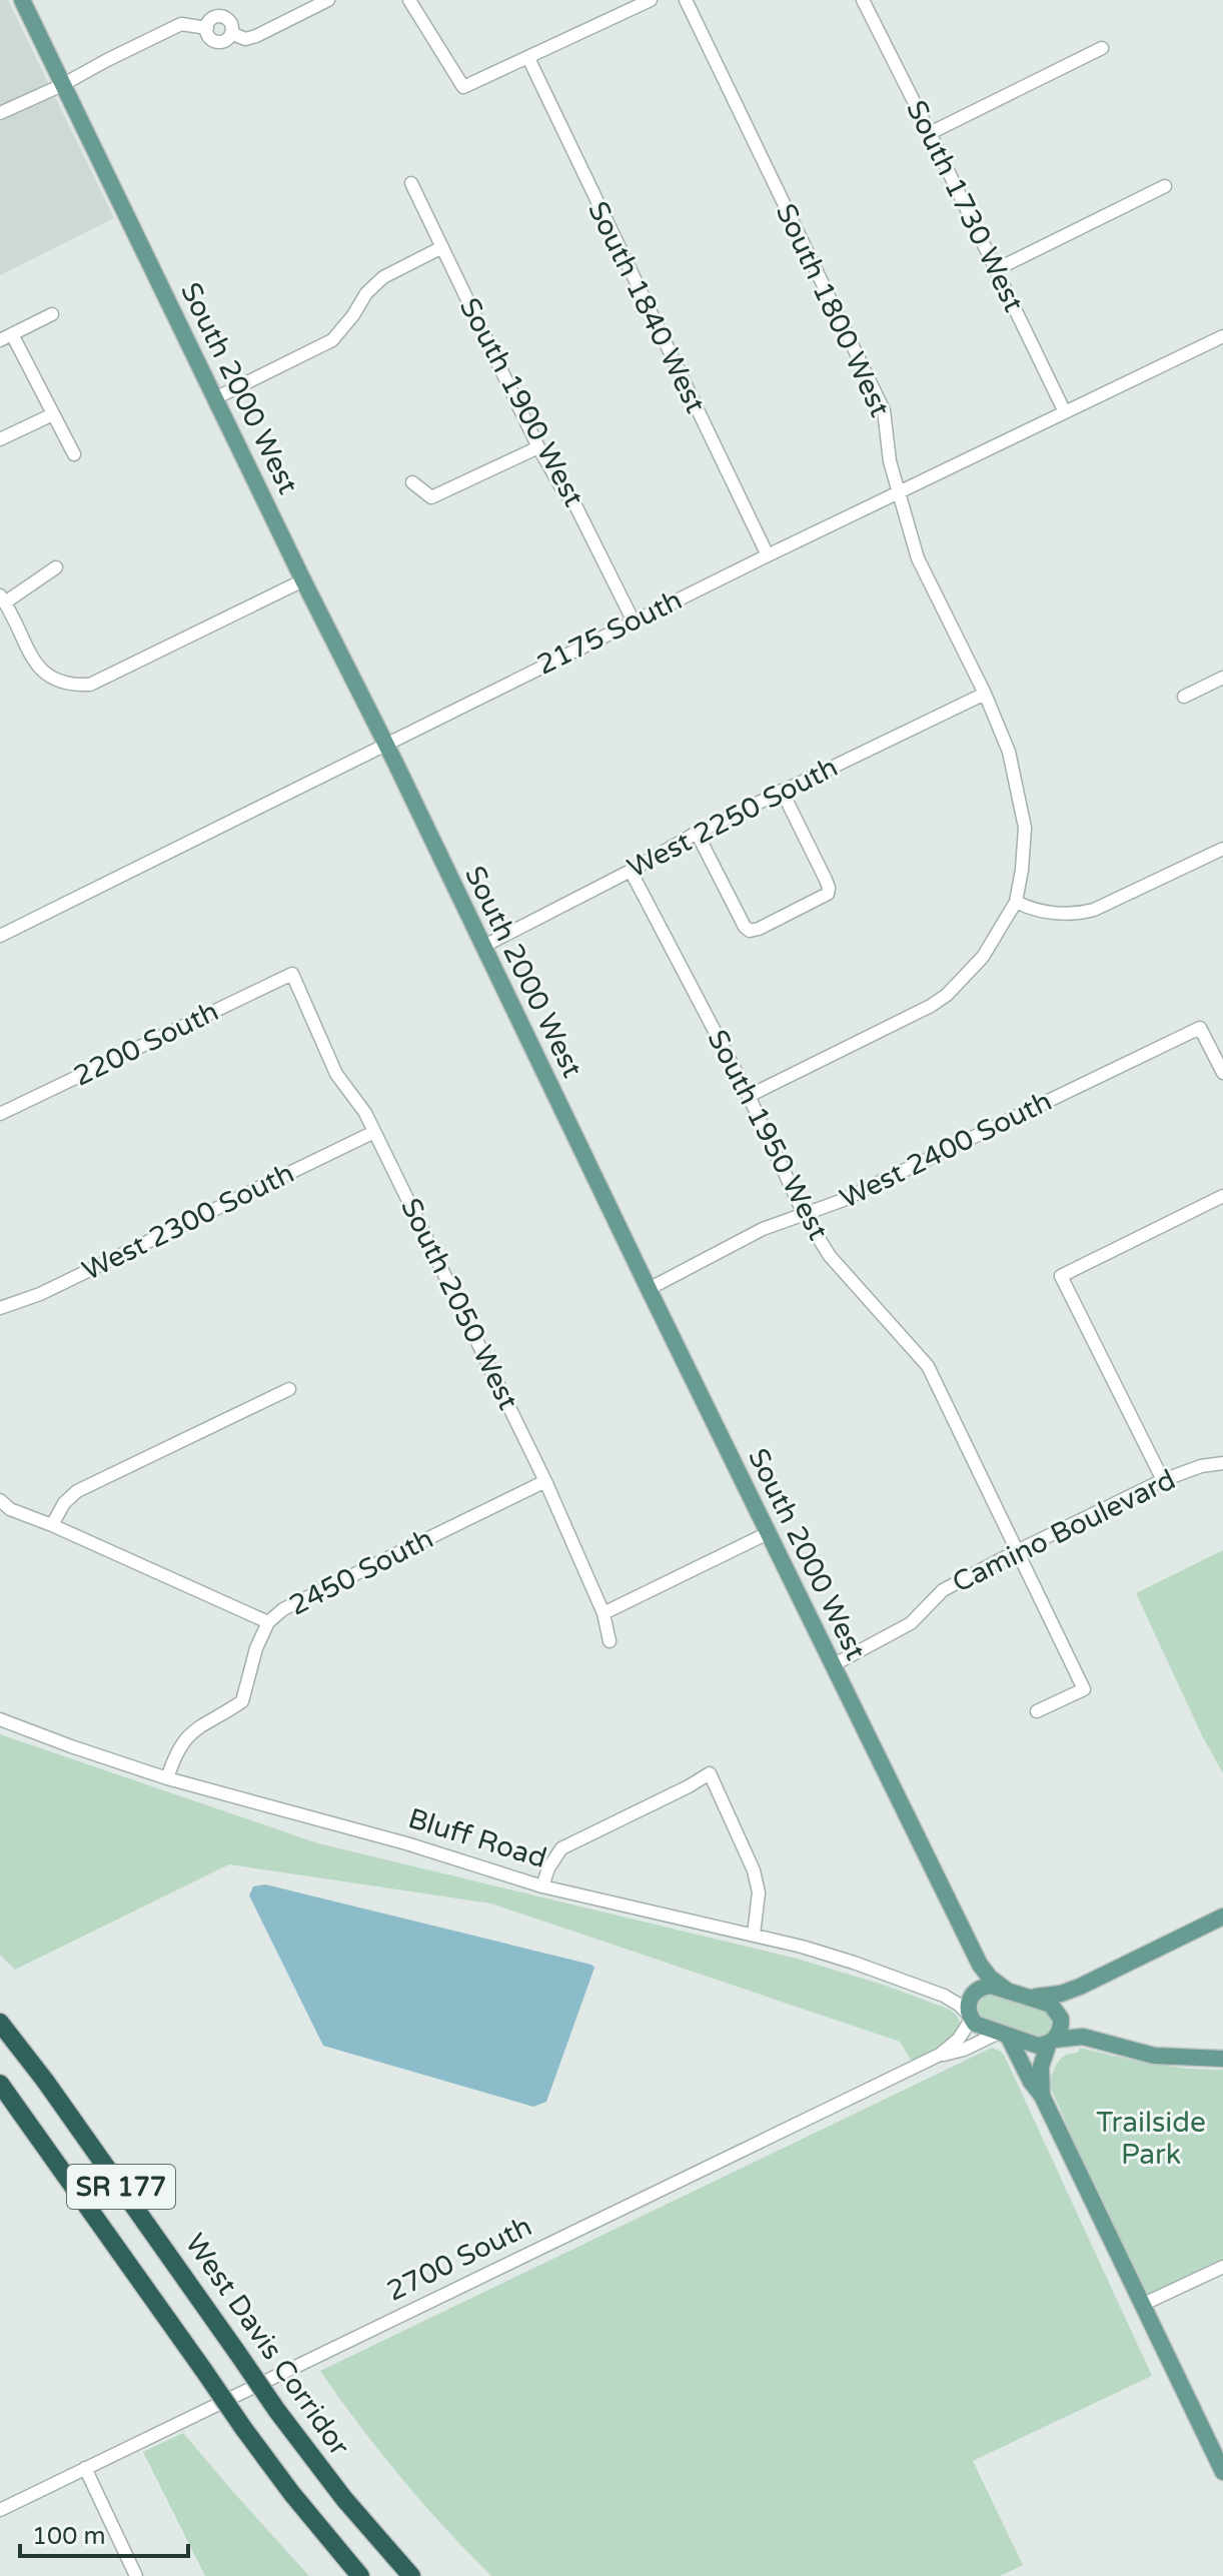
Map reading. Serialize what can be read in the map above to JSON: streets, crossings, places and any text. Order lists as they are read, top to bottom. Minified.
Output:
{"streets":{"highway":["SR 177","West Davis Corridor"],"main road":["South 2000 West"],"street":["South 1730 West","South 1840 West","South 1800 West","South 1900 West","2175 South","West 2250 South","2200 South","South 1950 West","West 2400 South","West 2300 South","South 2050 West","Camino Boulevard","2450 South","Bluff Road","2700 South"]},"crossings":[["South 1730 West","2175 South"],["South 1840 West","2175 South"],["South 1800 West","2175 South"],["South 1800 West","West 2250 South"],["South 2000 West","2175 South"],["South 2000 West","West 2250 South"],["South 2000 West","West 2400 South"],["South 2000 West","Camino Boulevard"],["South 1900 West","2175 South"],["West 2250 South","South 1950 West"],["2200 South","South 2050 West"],["South 1950 West","West 2400 South"],["South 1950 West","Camino Boulevard"],["West 2300 South","South 2050 West"],["South 2050 West","2450 South"],["2450 South","Bluff Road"]],"parks":["Trailside Park"],"scale_bar":"100 m"}
